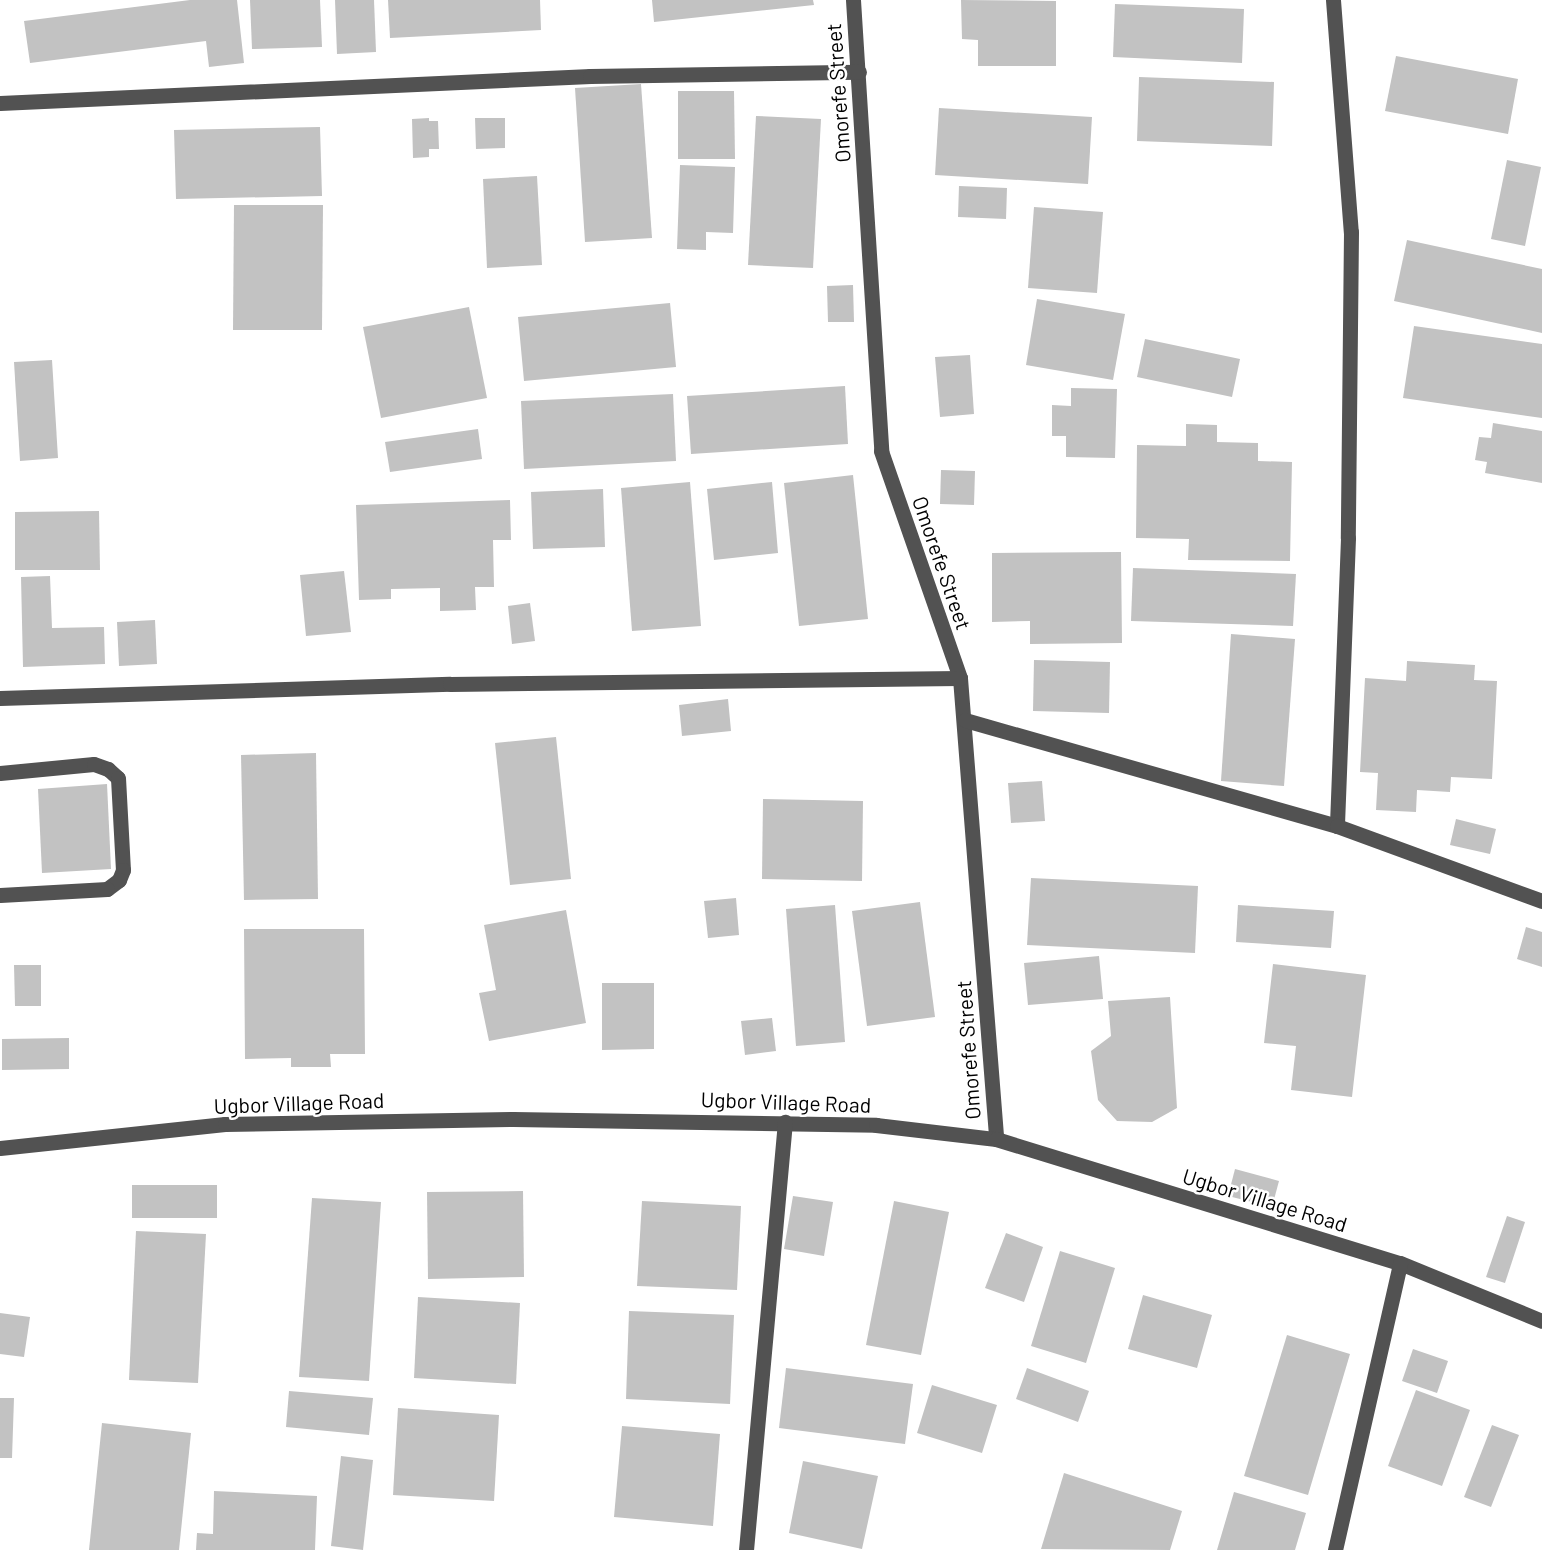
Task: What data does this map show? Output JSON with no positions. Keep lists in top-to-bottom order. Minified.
{"streets":{"street":["Omorefe Street","Ugbor Village Road"]},"crossings":[["Omorefe Street","Ugbor Village Road"]]}
